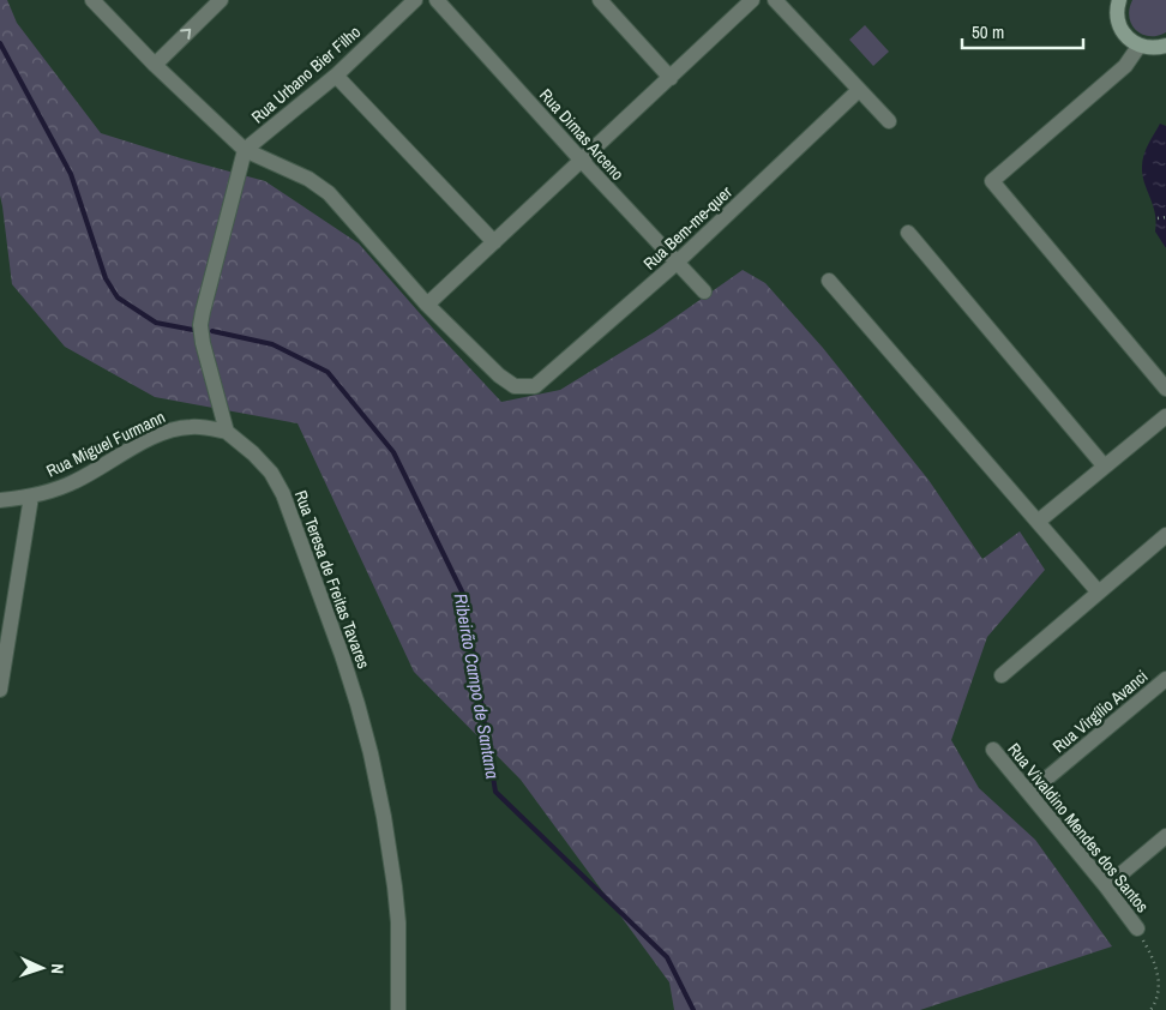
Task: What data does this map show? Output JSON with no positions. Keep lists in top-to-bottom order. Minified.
{"streets":{"street":["Rua Urbano Bier Filho","Rua Dimas Arceno","Rua Bem-me-quer","Rua Miguel Furmann","Rua Teresa de Freitas Tavares","Rua Virgílio Avanci","Rua Vivaldino Mendes dos Santos"]},"crossings":[["Rua Dimas Arceno","Rua Bem-me-quer"],["Rua Miguel Furmann","Rua Teresa de Freitas Tavares"],["Rua Virgílio Avanci","Rua Vivaldino Mendes dos Santos"]],"water":["Ribeirão Campo de Santana"],"scale_bar":"50 m","north":"right"}
